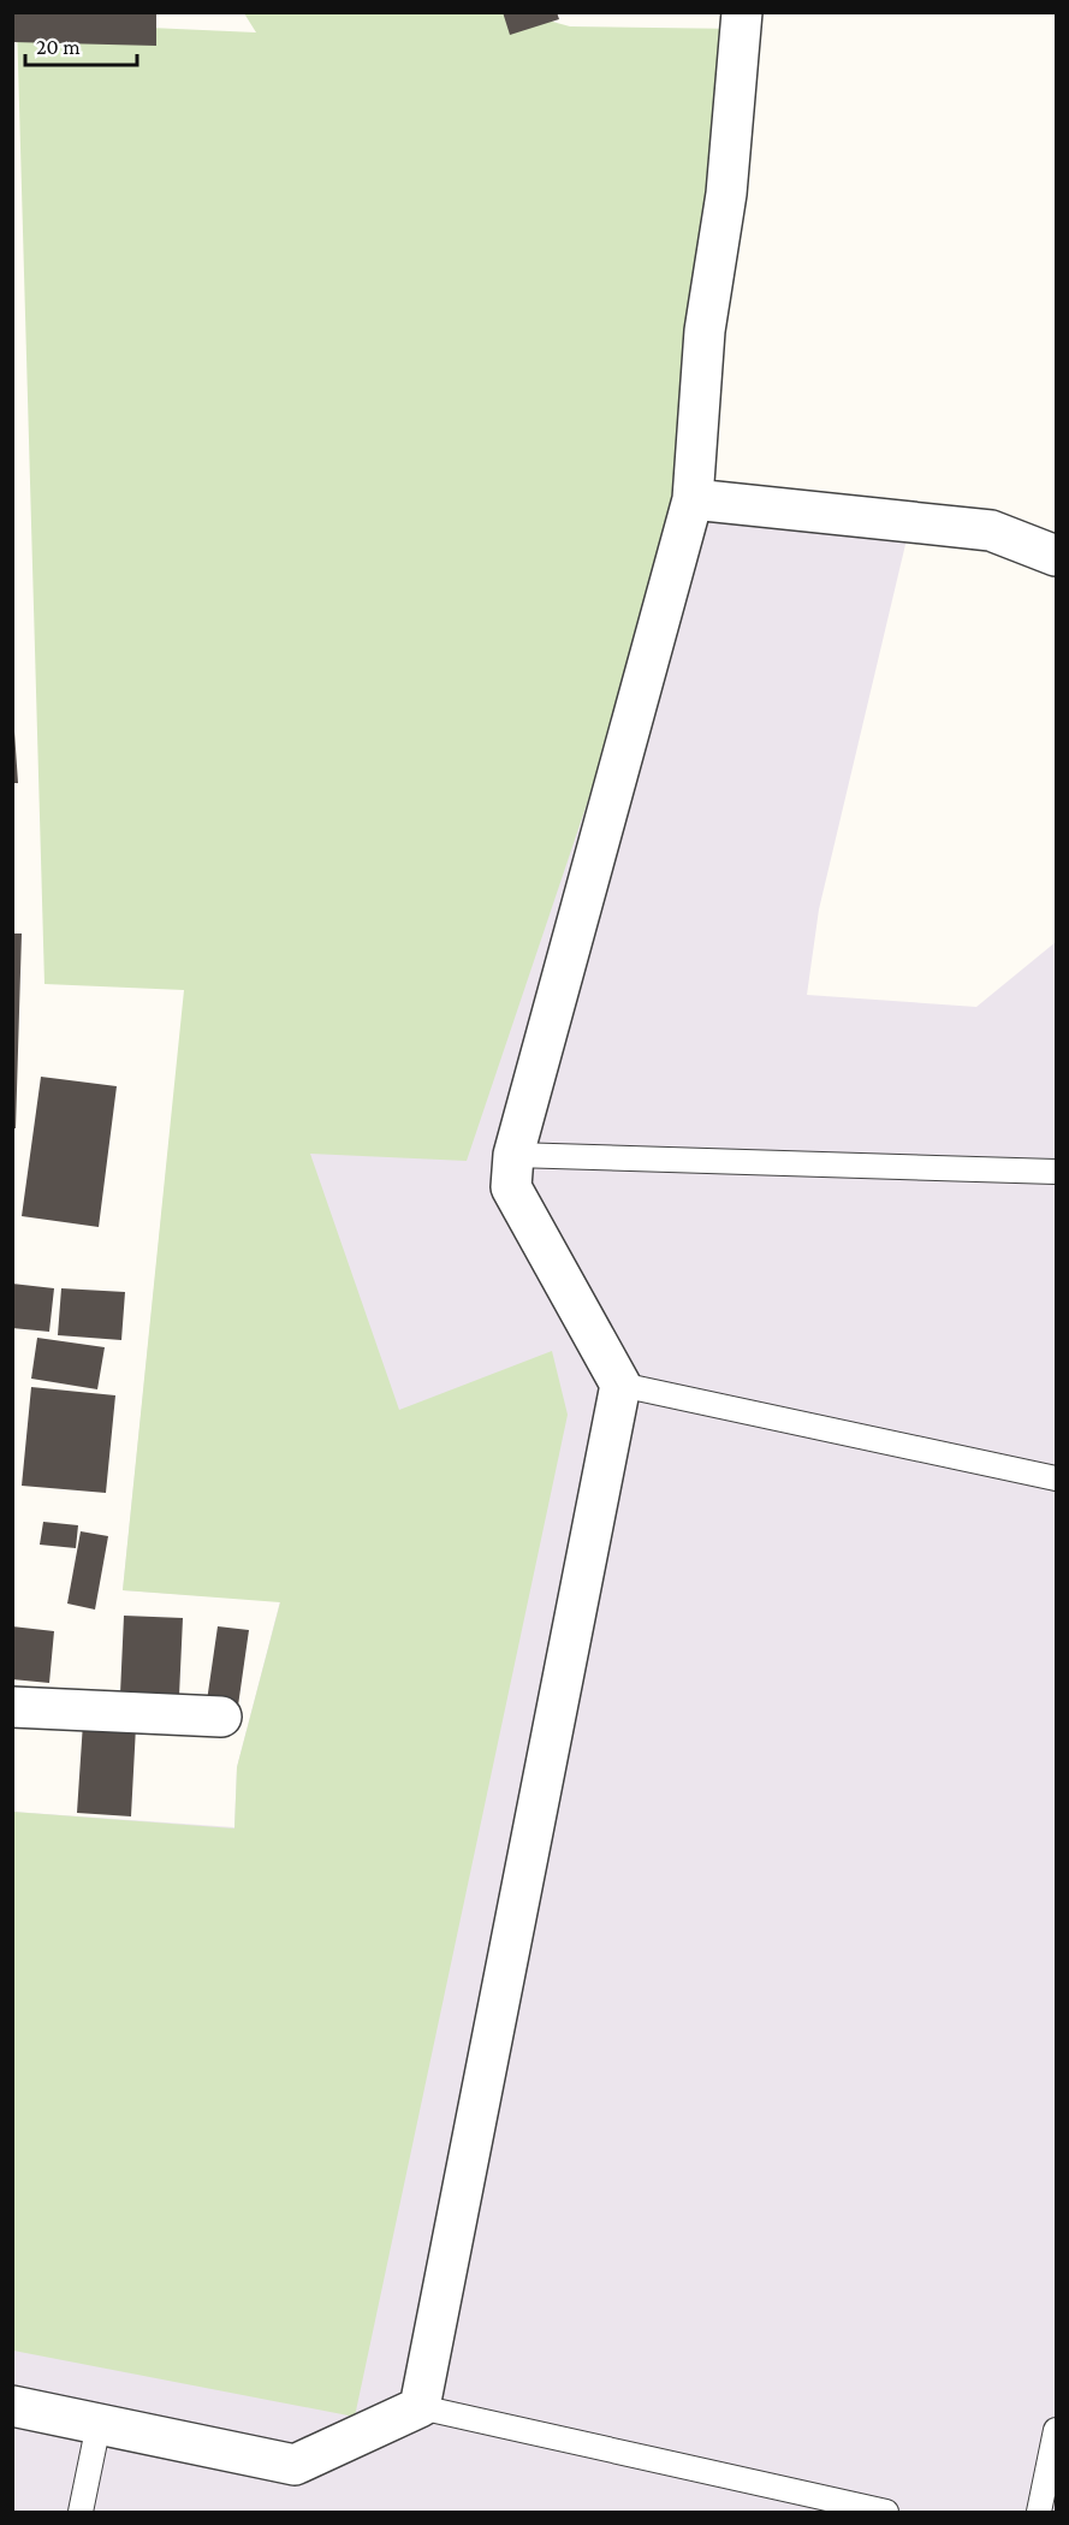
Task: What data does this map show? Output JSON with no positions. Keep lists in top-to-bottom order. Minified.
{"scale_bar":"20 m"}
